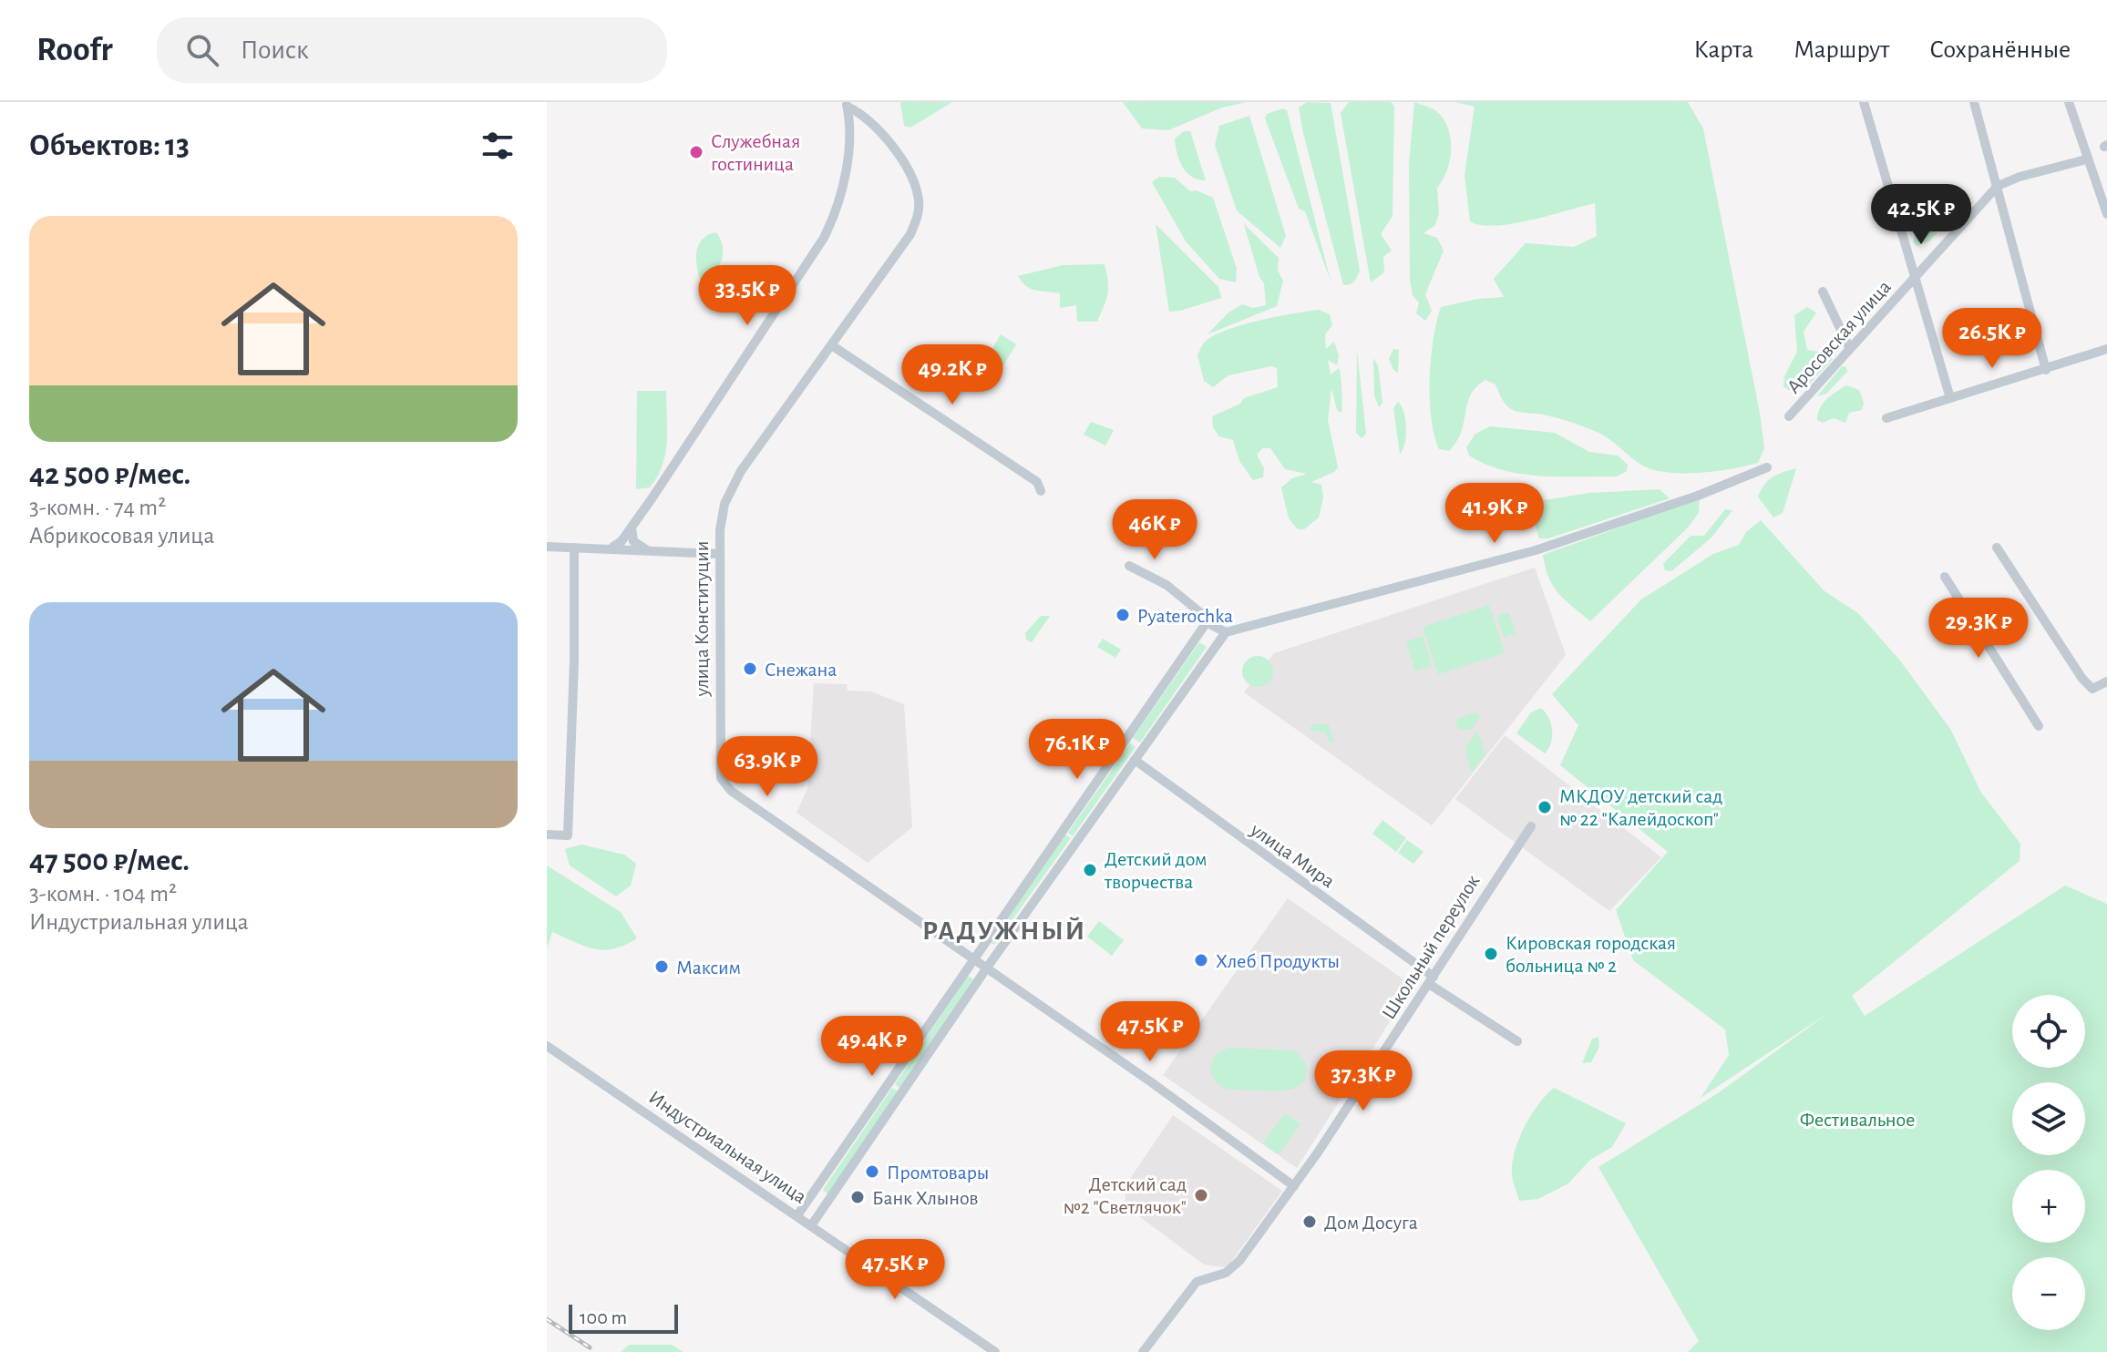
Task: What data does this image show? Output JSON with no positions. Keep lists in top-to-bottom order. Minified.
{"streets":{"street":["Аросовская улица","улица Конституции","улица Мира","Школьный переулок","Индустриальная улица"]},"crossings":[["улица Конституции","Школьный переулок"],["улица Мира","Школьный переулок"]],"districts":["РАДУЖНЫЙ"],"parks":["Фестивальное"],"places":["Служебная гостиница","Pyaterochka","Снежана","МКДОУ детский сад № 22 \"Калейдоскоп\"","Детский дом творчества","Кировская городская больница № 2","Хлеб Продукты","Максим","Промтовары","Детский сад №2 \"Светлячок\"","Банк Хлынов","Дом Досуга"],"scale_bar":"100 m","page":{"header":"Roofr","search":"Поиск","nav":["Карта","Маршрут","Сохранённые"],"heading":"Объектов: 13","price":["42.5K ₽","33.5K ₽","26.5K ₽","49.2K ₽","41.9K ₽","46K ₽","29.3K ₽","76.1K ₽","63.9K ₽","47.5K ₽","49.4K ₽","37.3K ₽","47.5K ₽"],"list":[{"name":"42 500 ₽/мес.","note":"3-комн. · 74 m² · Абрикосовая улица"},{"name":"47 500 ₽/мес.","note":"3-комн. · 104 m² · Индустриальная улица"}],"map_buttons":["+","−"],"scale":"100 m"}}
